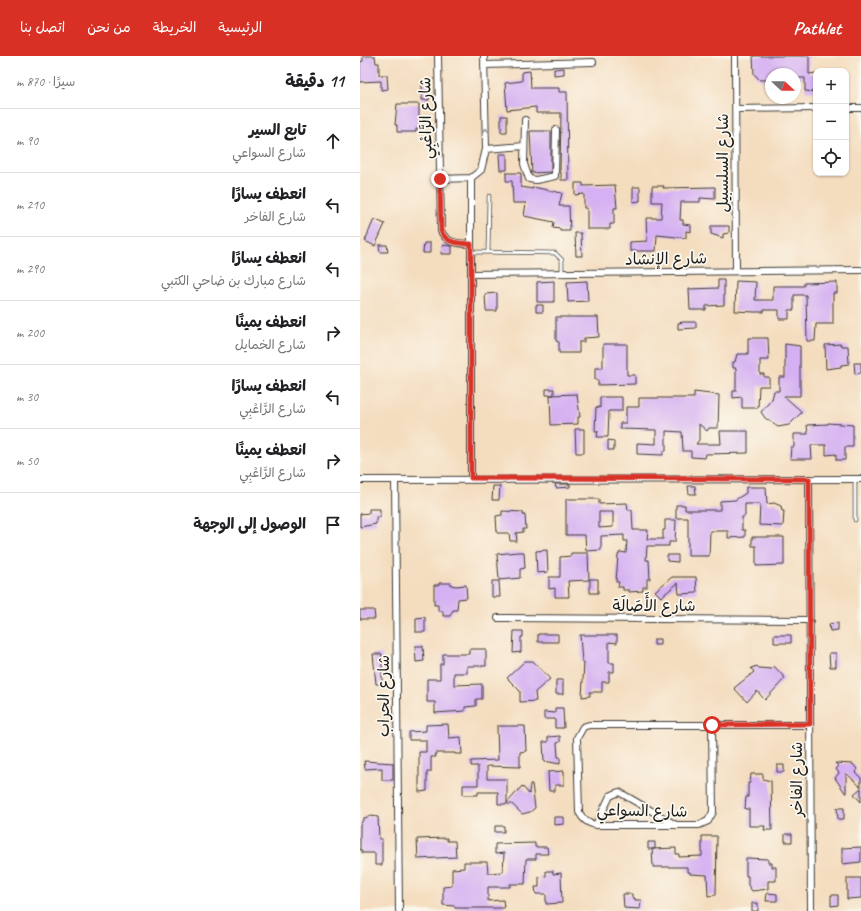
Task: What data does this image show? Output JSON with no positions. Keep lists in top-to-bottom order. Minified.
{"streets":{"street":["شارع الرَّاعْبِي","شارع السلسبيل","شارع الإنشاد","شارع الأَصَالَة","شارع الحراب","شارع الفاخر","شارع السواعي"]},"crossings":[["شارع السلسبيل","شارع الإنشاد"],["شارع الأَصَالَة","شارع الفاخر"],["شارع الفاخر","شارع السواعي"]],"north":"right","page":{"header":"Pathlet","nav":["الرئيسية","الخريطة","من نحن","اتصل بنا"],"heading":["11 دقيقة","سيرًا · 870 m"],"map_buttons":["+","−"],"list":[["تابع السير","شارع السواعي","90 m"],["انعطف يسارًا","شارع الفاخر","210 m"],["انعطف يسارًا","شارع مبارك بن ضاحي الكتبي","290 m"],["انعطف يمينًا","شارع الخمايل","200 m"],["انعطف يسارًا","شارع الرَّاعْبِي","30 m"],["انعطف يمينًا","شارع الرَّاعْبِي","50 m"],"الوصول إلى الوجهة"]}}
